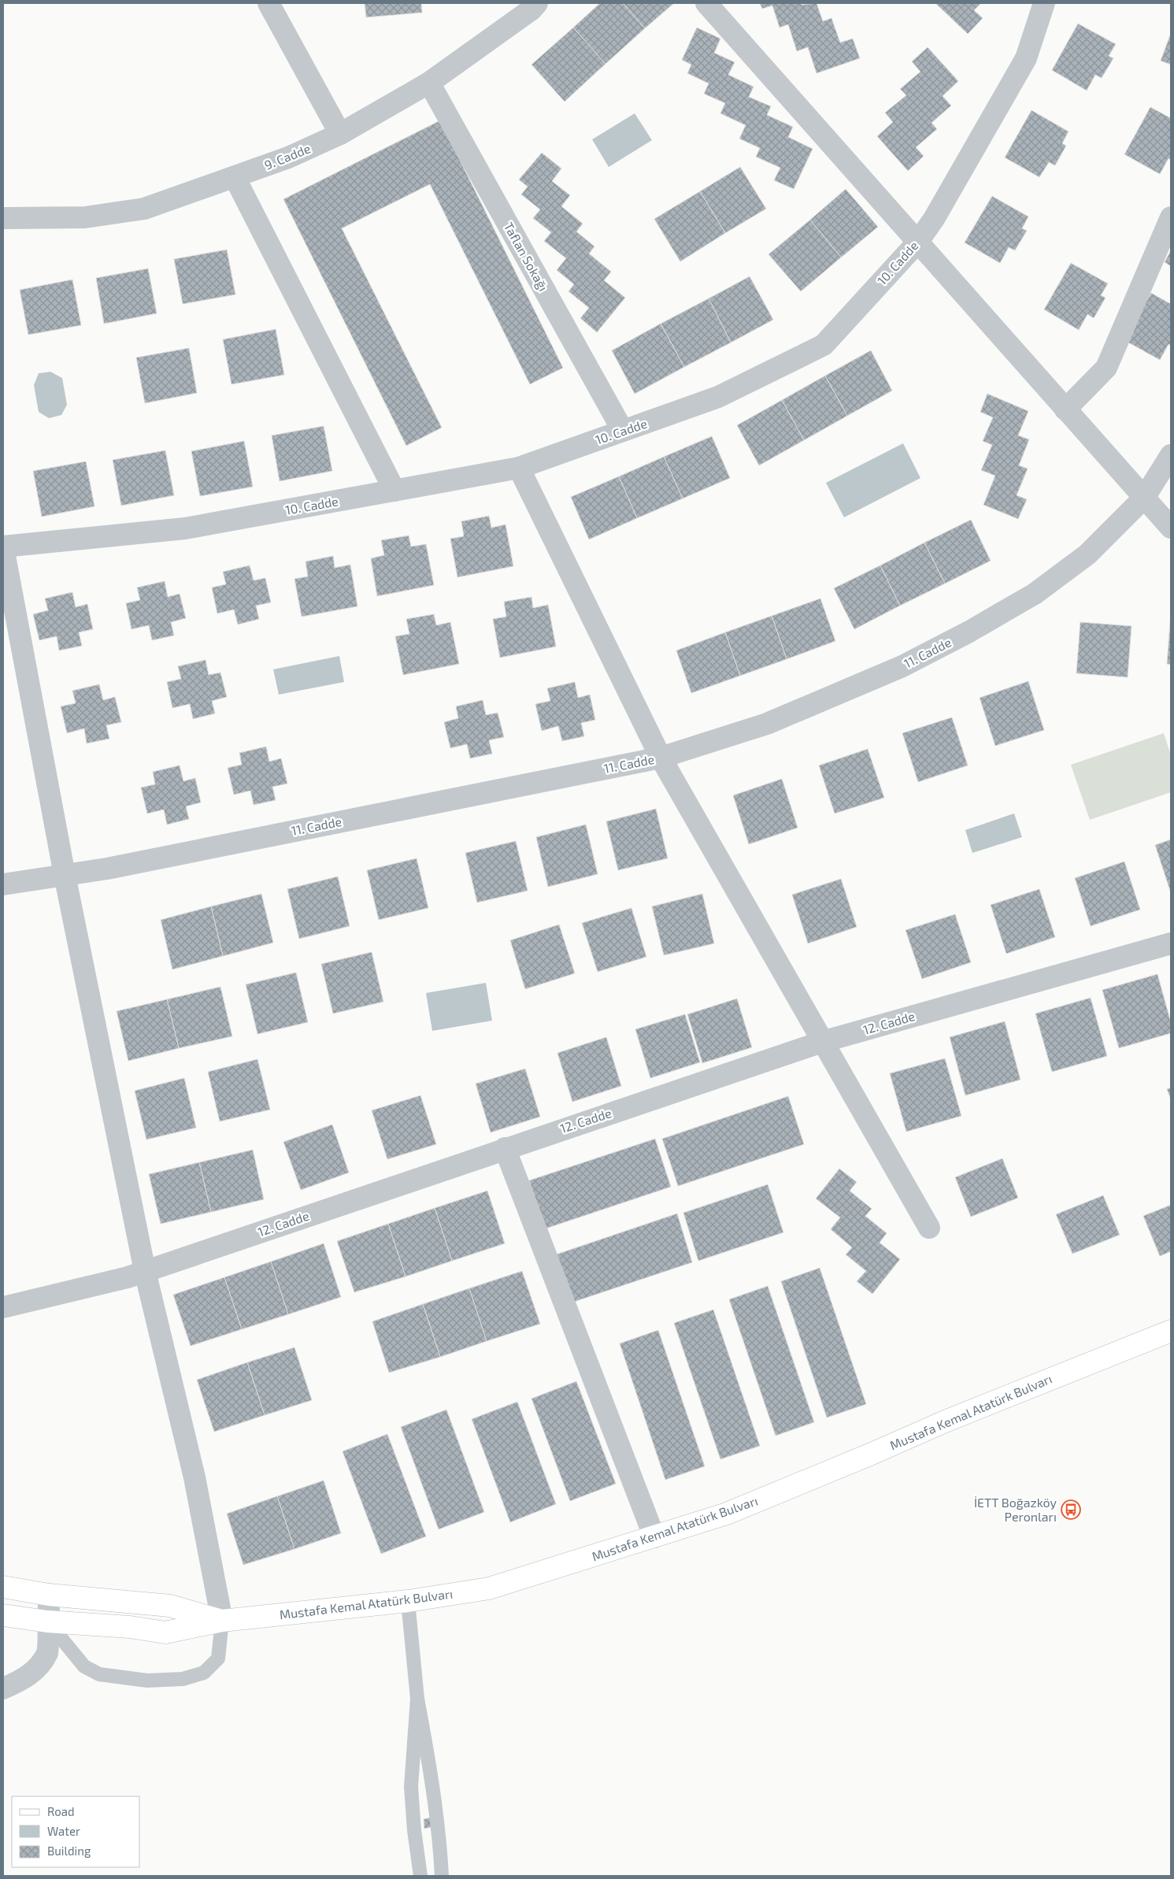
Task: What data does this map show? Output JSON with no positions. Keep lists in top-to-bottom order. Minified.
{"streets":{"street":["9. Cadde","Taflan Sokağı","10. Cadde","11. Cadde","12. Cadde","Mustafa Kemal Atatürk Bulvarı"]},"crossings":[["9. Cadde","Taflan Sokağı"],["Taflan Sokağı","10. Cadde"]],"places":{"bus stop":["İETT Boğazköy Peronları"]},"legend":["Road","Water","Building"]}
